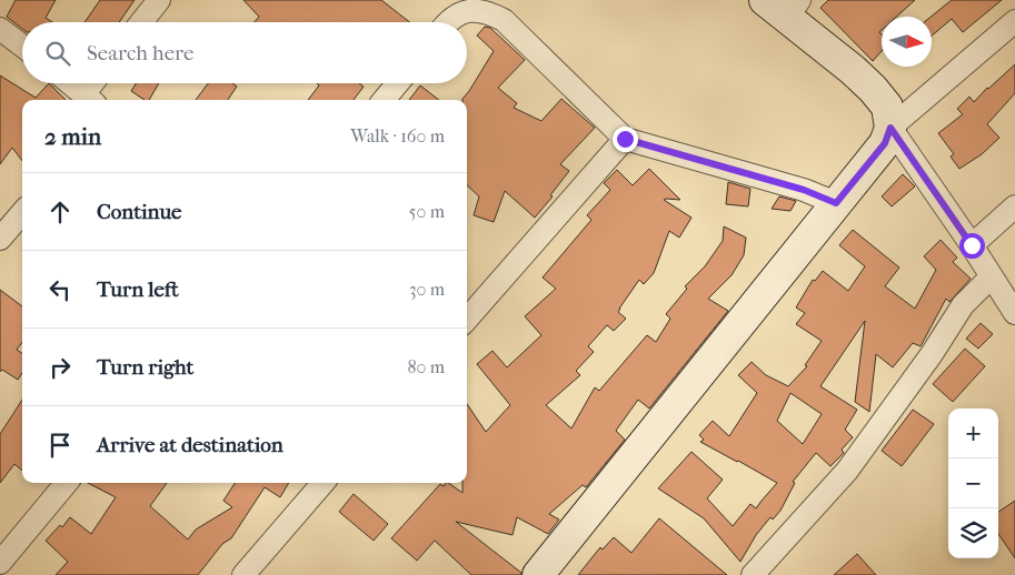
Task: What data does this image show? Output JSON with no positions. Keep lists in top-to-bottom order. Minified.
{"north":"right","page":{"search":"Search here","heading":["2 min","Walk · 160 m"],"list":[["Continue","50 m"],["Turn left","30 m"],["Turn right","80 m"],"Arrive at destination"],"map_buttons":["+","−"]}}
